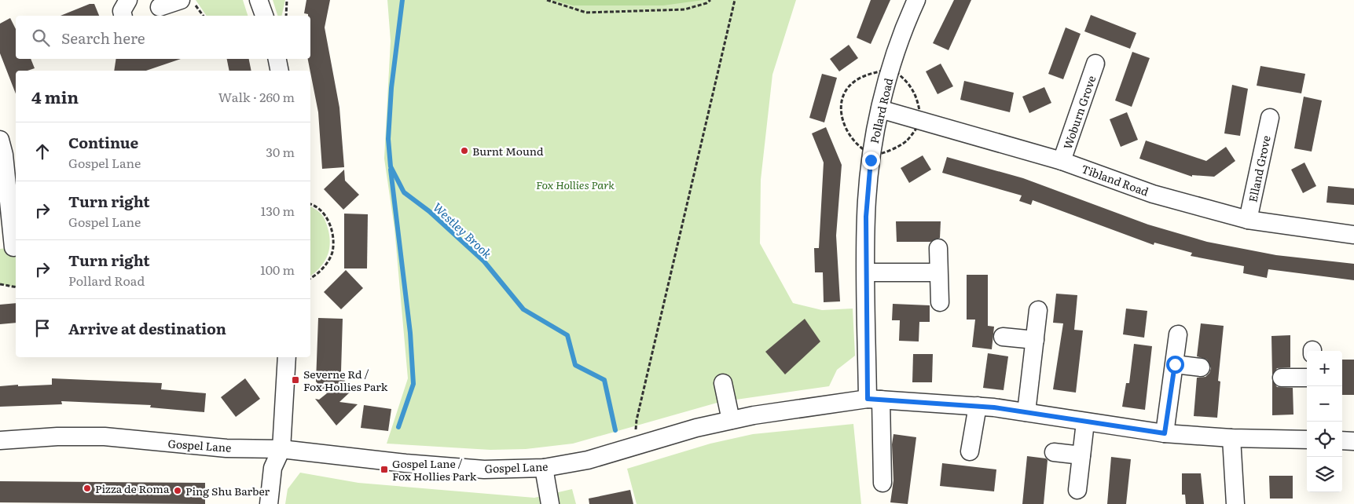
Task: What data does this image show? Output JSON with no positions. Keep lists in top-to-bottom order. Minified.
{"streets":{"street":["Pollard Road","Woburn Grove","Elland Grove","Tibland Road","Gospel Lane"]},"crossings":[["Pollard Road","Tibland Road"],["Pollard Road","Gospel Lane"],["Woburn Grove","Tibland Road"],["Elland Grove","Tibland Road"]],"water":["Westley Brook"],"parks":["Fox Hollies Park"],"places":{"other":["Burnt Mound","Pizza de Roma","Ping Shu Barber"],"transit":["Severne Rd / Fox Hollies Park","Gospel Lane / Fox Hollies Park"]},"page":{"search":"Search here","heading":["4 min","Walk · 260 m"],"list":[["Continue","Gospel Lane","30 m"],["Turn right","Gospel Lane","130 m"],["Turn right","Pollard Road","100 m"],"Arrive at destination"],"map_buttons":["+","−"]}}
